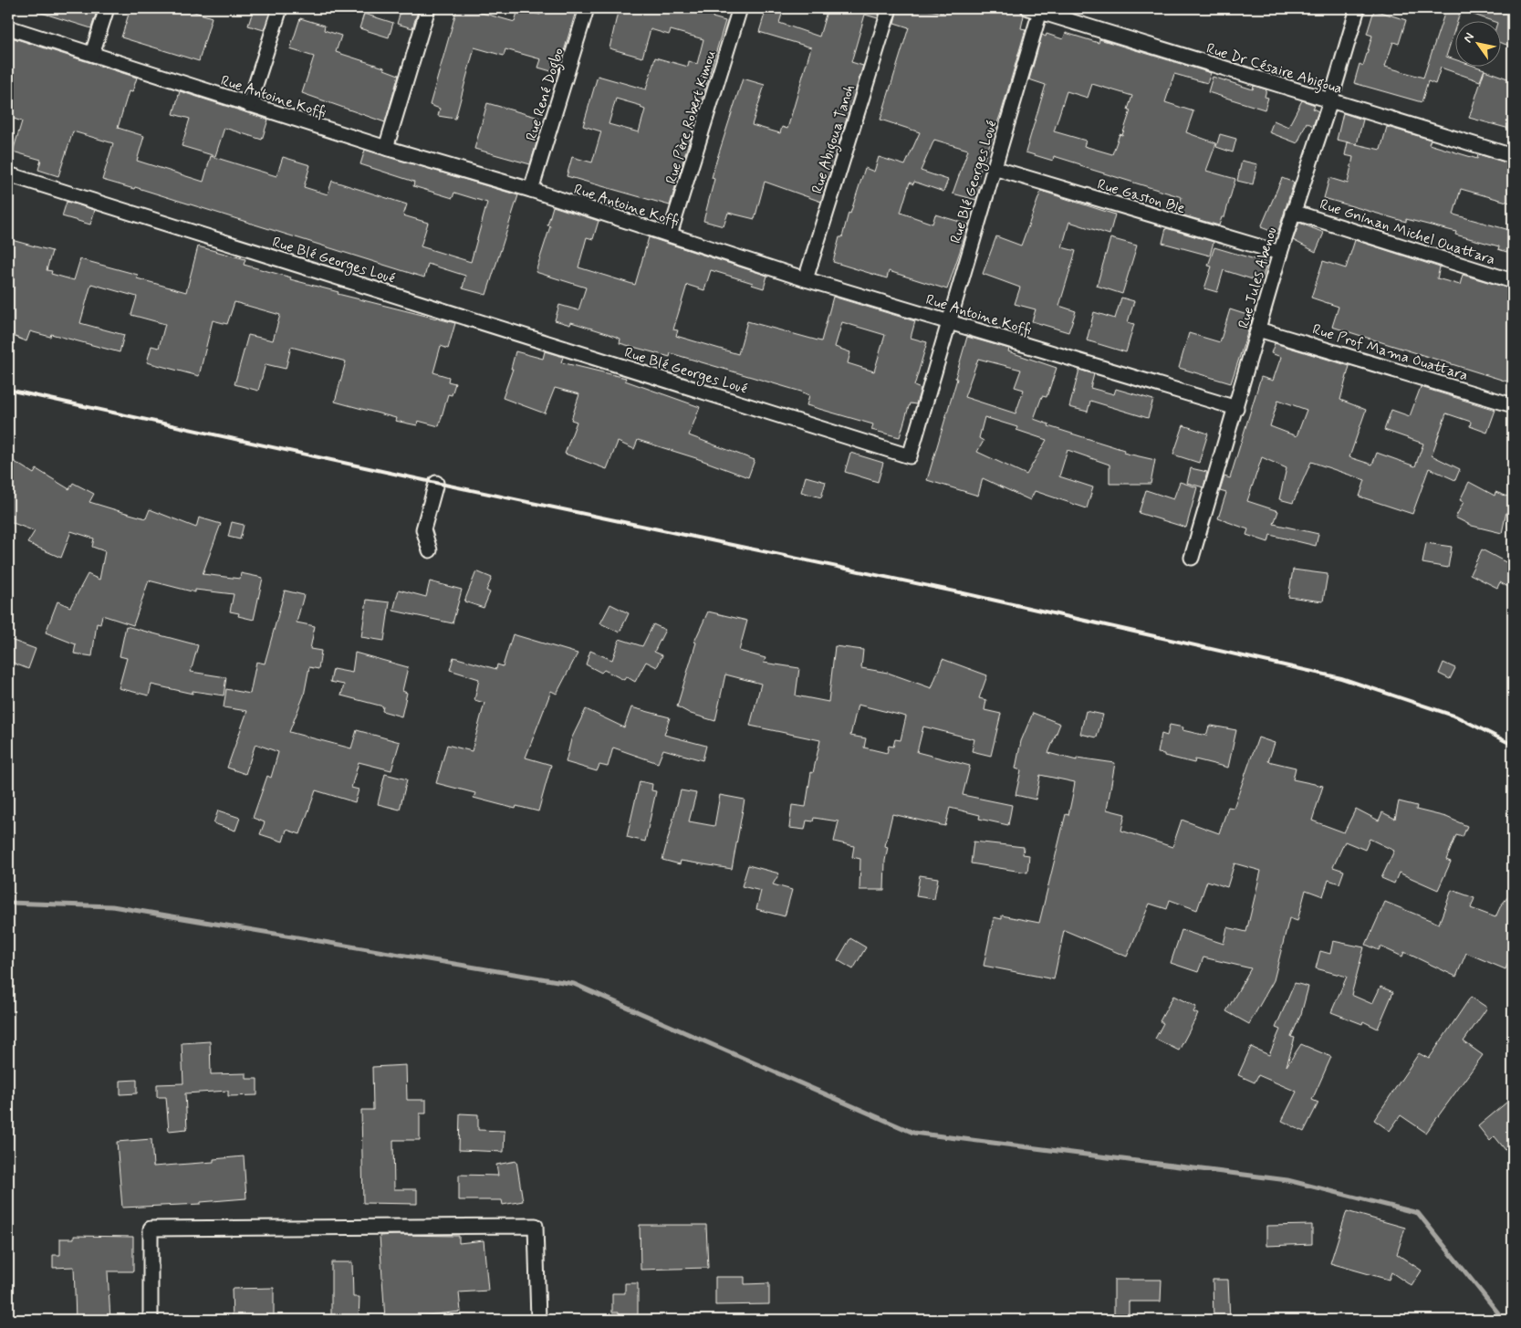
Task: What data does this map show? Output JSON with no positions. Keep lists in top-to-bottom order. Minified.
{"streets":{"street":["Rue Dr Césaire Abigoua","Rue René Dogbo","Rue Antoine Koffi","Rue Père Robert Kimou","Rue Abigoua Tanoh","Rue Blé Georges Loué","Rue Gaston Ble","Rue Gninan Michel Ouattara","Rue Jules Abenou","Rue Prof Mama Ouattara"]},"crossings":[["Rue Dr Césaire Abigoua","Rue Blé Georges Loué"],["Rue Dr Césaire Abigoua","Rue Jules Abenou"],["Rue René Dogbo","Rue Antoine Koffi"],["Rue Antoine Koffi","Rue Père Robert Kimou"],["Rue Antoine Koffi","Rue Abigoua Tanoh"],["Rue Antoine Koffi","Rue Blé Georges Loué"],["Rue Antoine Koffi","Rue Jules Abenou"],["Rue Blé Georges Loué","Rue Gaston Ble"],["Rue Gaston Ble","Rue Jules Abenou"],["Rue Gninan Michel Ouattara","Rue Jules Abenou"],["Rue Jules Abenou","Rue Prof Mama Ouattara"]],"north":"top left"}
